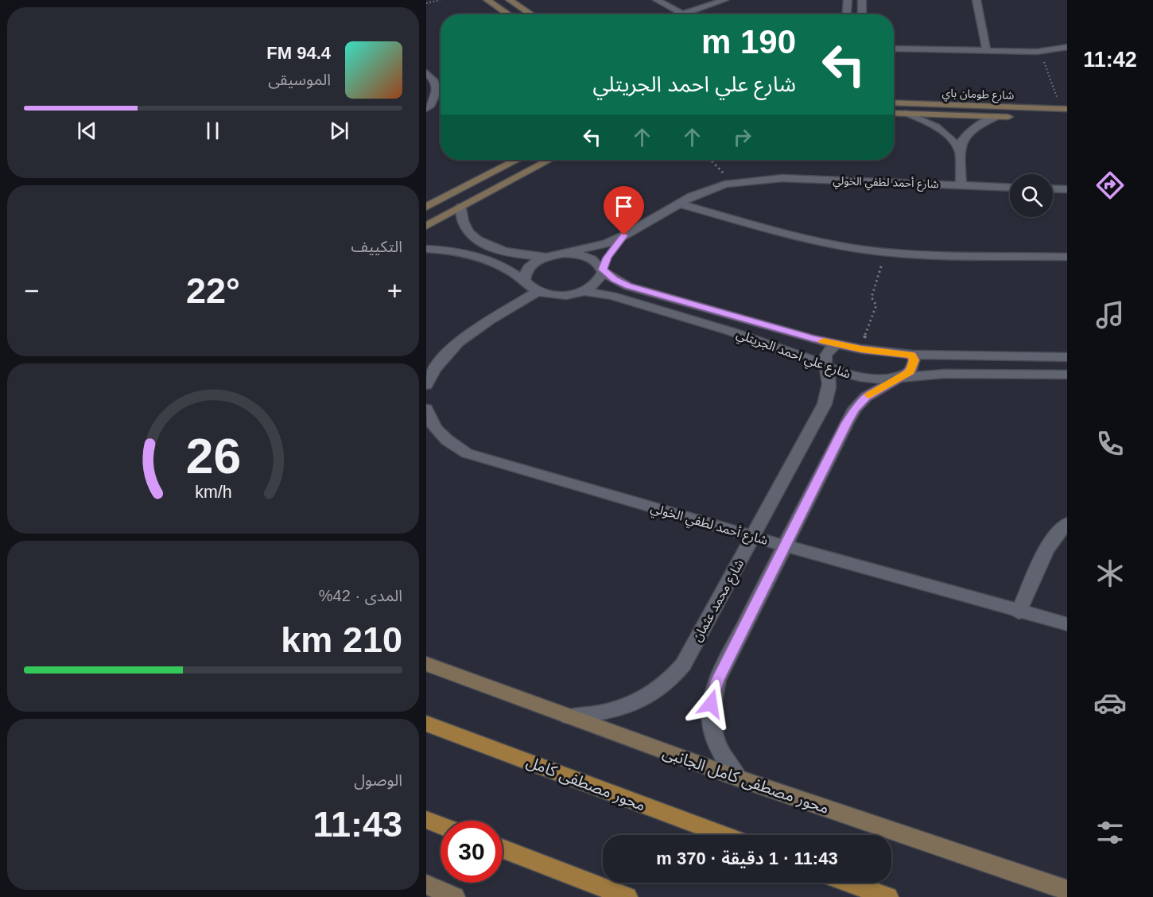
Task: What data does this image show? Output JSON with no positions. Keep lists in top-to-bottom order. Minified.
{"streets":{"main road":["محور مصطفى كامل"],"street":["شارع طومان باي","شارع أحمد لطفي الخولي","شارع علي احمد الجريتلي","شارع محمد عثمان","محور مصطفى كامل الجانبى"]},"crossings":[["شارع أحمد لطفي الخولي","شارع علي احمد الجريتلي"],["شارع أحمد لطفي الخولي","شارع محمد عثمان"],["شارع علي احمد الجريتلي","شارع محمد عثمان"],["شارع محمد عثمان","محور مصطفى كامل الجانبى"]],"page":{"tabs":"11:42","turn":["190 m","شارع علي احمد الجريتلي"],"song":["94.4 FM","الموسيقى"],"tile":["التكييف",["المدى · 42%","210 km"],["الوصول","11:43"]],"heat":["−","22°","+"],"limit":"30","trip":"11:43 · 1 دقيقة · 370 m","gauge":["26","km/h"]}}
